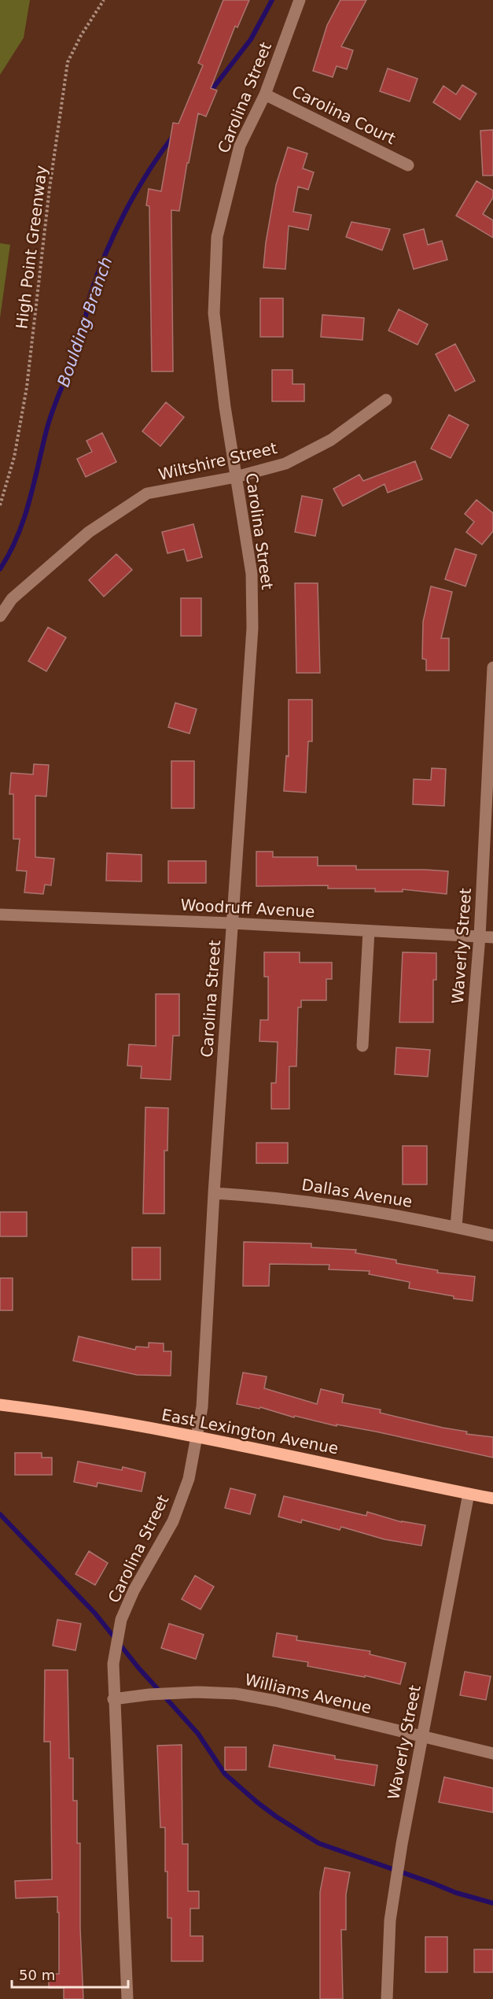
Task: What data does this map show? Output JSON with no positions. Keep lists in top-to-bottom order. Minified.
{"streets":{"main road":["East Lexington Avenue"],"street":["Carolina Street","Carolina Court","Wiltshire Street","Woodruff Avenue","Waverly Street","Dallas Avenue","Williams Avenue"],"path":["High Point Greenway"]},"crossings":[["Carolina Street","Carolina Court"],["Carolina Street","Wiltshire Street"],["Carolina Street","Woodruff Avenue"],["Carolina Street","Dallas Avenue"],["Carolina Street","East Lexington Avenue"],["Carolina Street","Williams Avenue"],["Woodruff Avenue","Waverly Street"],["Waverly Street","Dallas Avenue"],["Waverly Street","East Lexington Avenue"],["Waverly Street","Williams Avenue"]],"water":["Boulding Branch"],"scale_bar":"50 m"}
